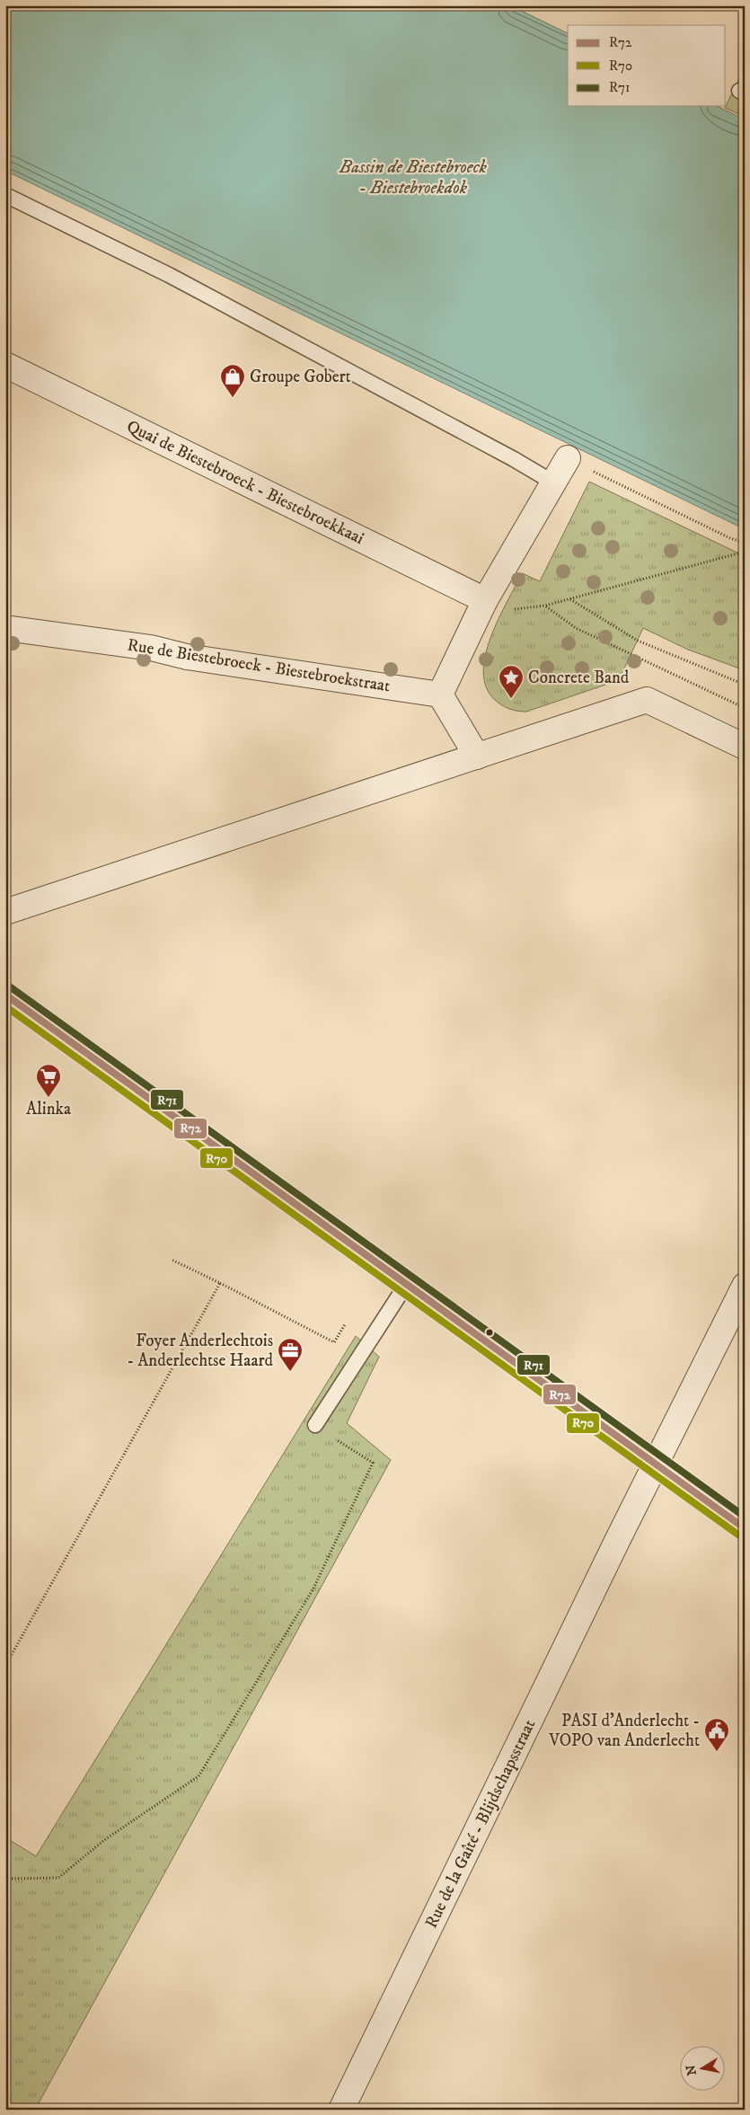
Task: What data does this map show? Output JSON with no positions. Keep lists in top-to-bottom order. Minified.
{"streets":{"street":["Quai de Biestebroeck - Biestebroekkaai","Rue de Biestebroeck - Biestebroekstraat","Rue de la Gaîté - Blijdschapsstraat"]},"water":["Bassin de Biestebroeck - Biestebroekdok"],"places":{"shop":["Groupe Gobert"],"place":["Concrete Band"],"supermarket":["Alinka"],"office":["Foyer Anderlechtois - Anderlechtse Haard"],"public building":["PASI d'Anderlecht - VOPO van Anderlecht"]},"lines":["transit line R71","transit line R72","transit line R70"],"legend":["R72","R70","R71"],"north":"left"}
